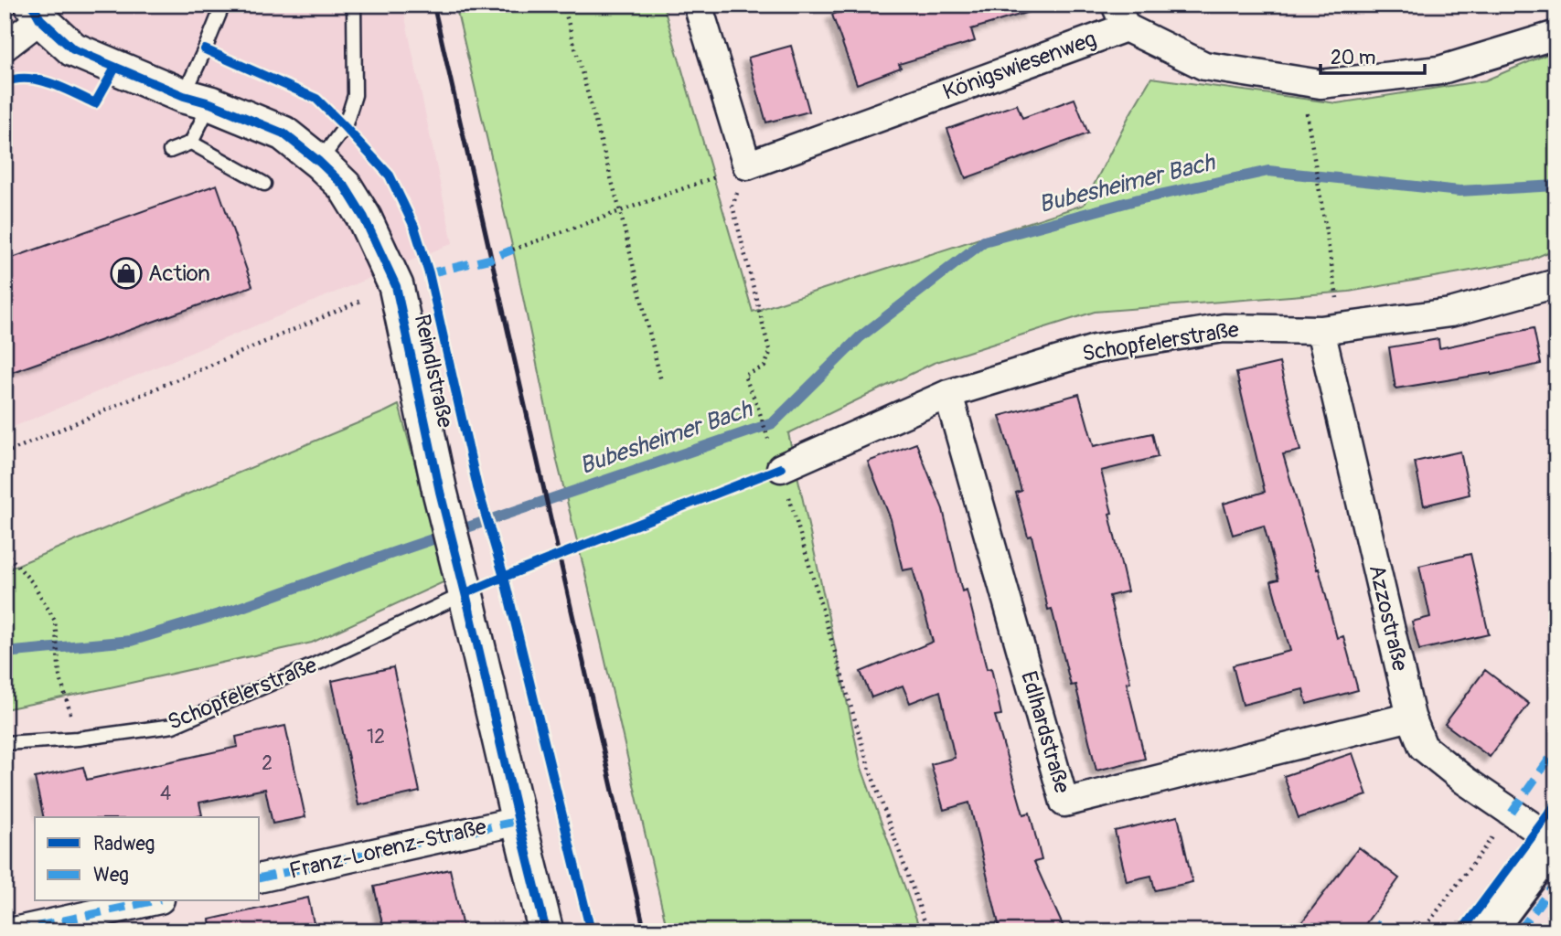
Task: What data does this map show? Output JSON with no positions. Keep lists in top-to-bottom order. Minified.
{"streets":{"street":["Königswiesenweg","Schopfelerstraße","Reindlstraße","Azzostraße","Edlhardstraße","Franz-Lorenz-Straße"]},"crossings":[["Schopfelerstraße","Reindlstraße"],["Schopfelerstraße","Azzostraße"],["Schopfelerstraße","Edlhardstraße"],["Reindlstraße","Franz-Lorenz-Straße"],["Azzostraße","Edlhardstraße"]],"water":["Bubesheimer Bach"],"places":{"shop":["Action"]},"house_numbers":["12","2","4"],"legend":["Radweg","Weg"],"scale_bar":"20 m"}
